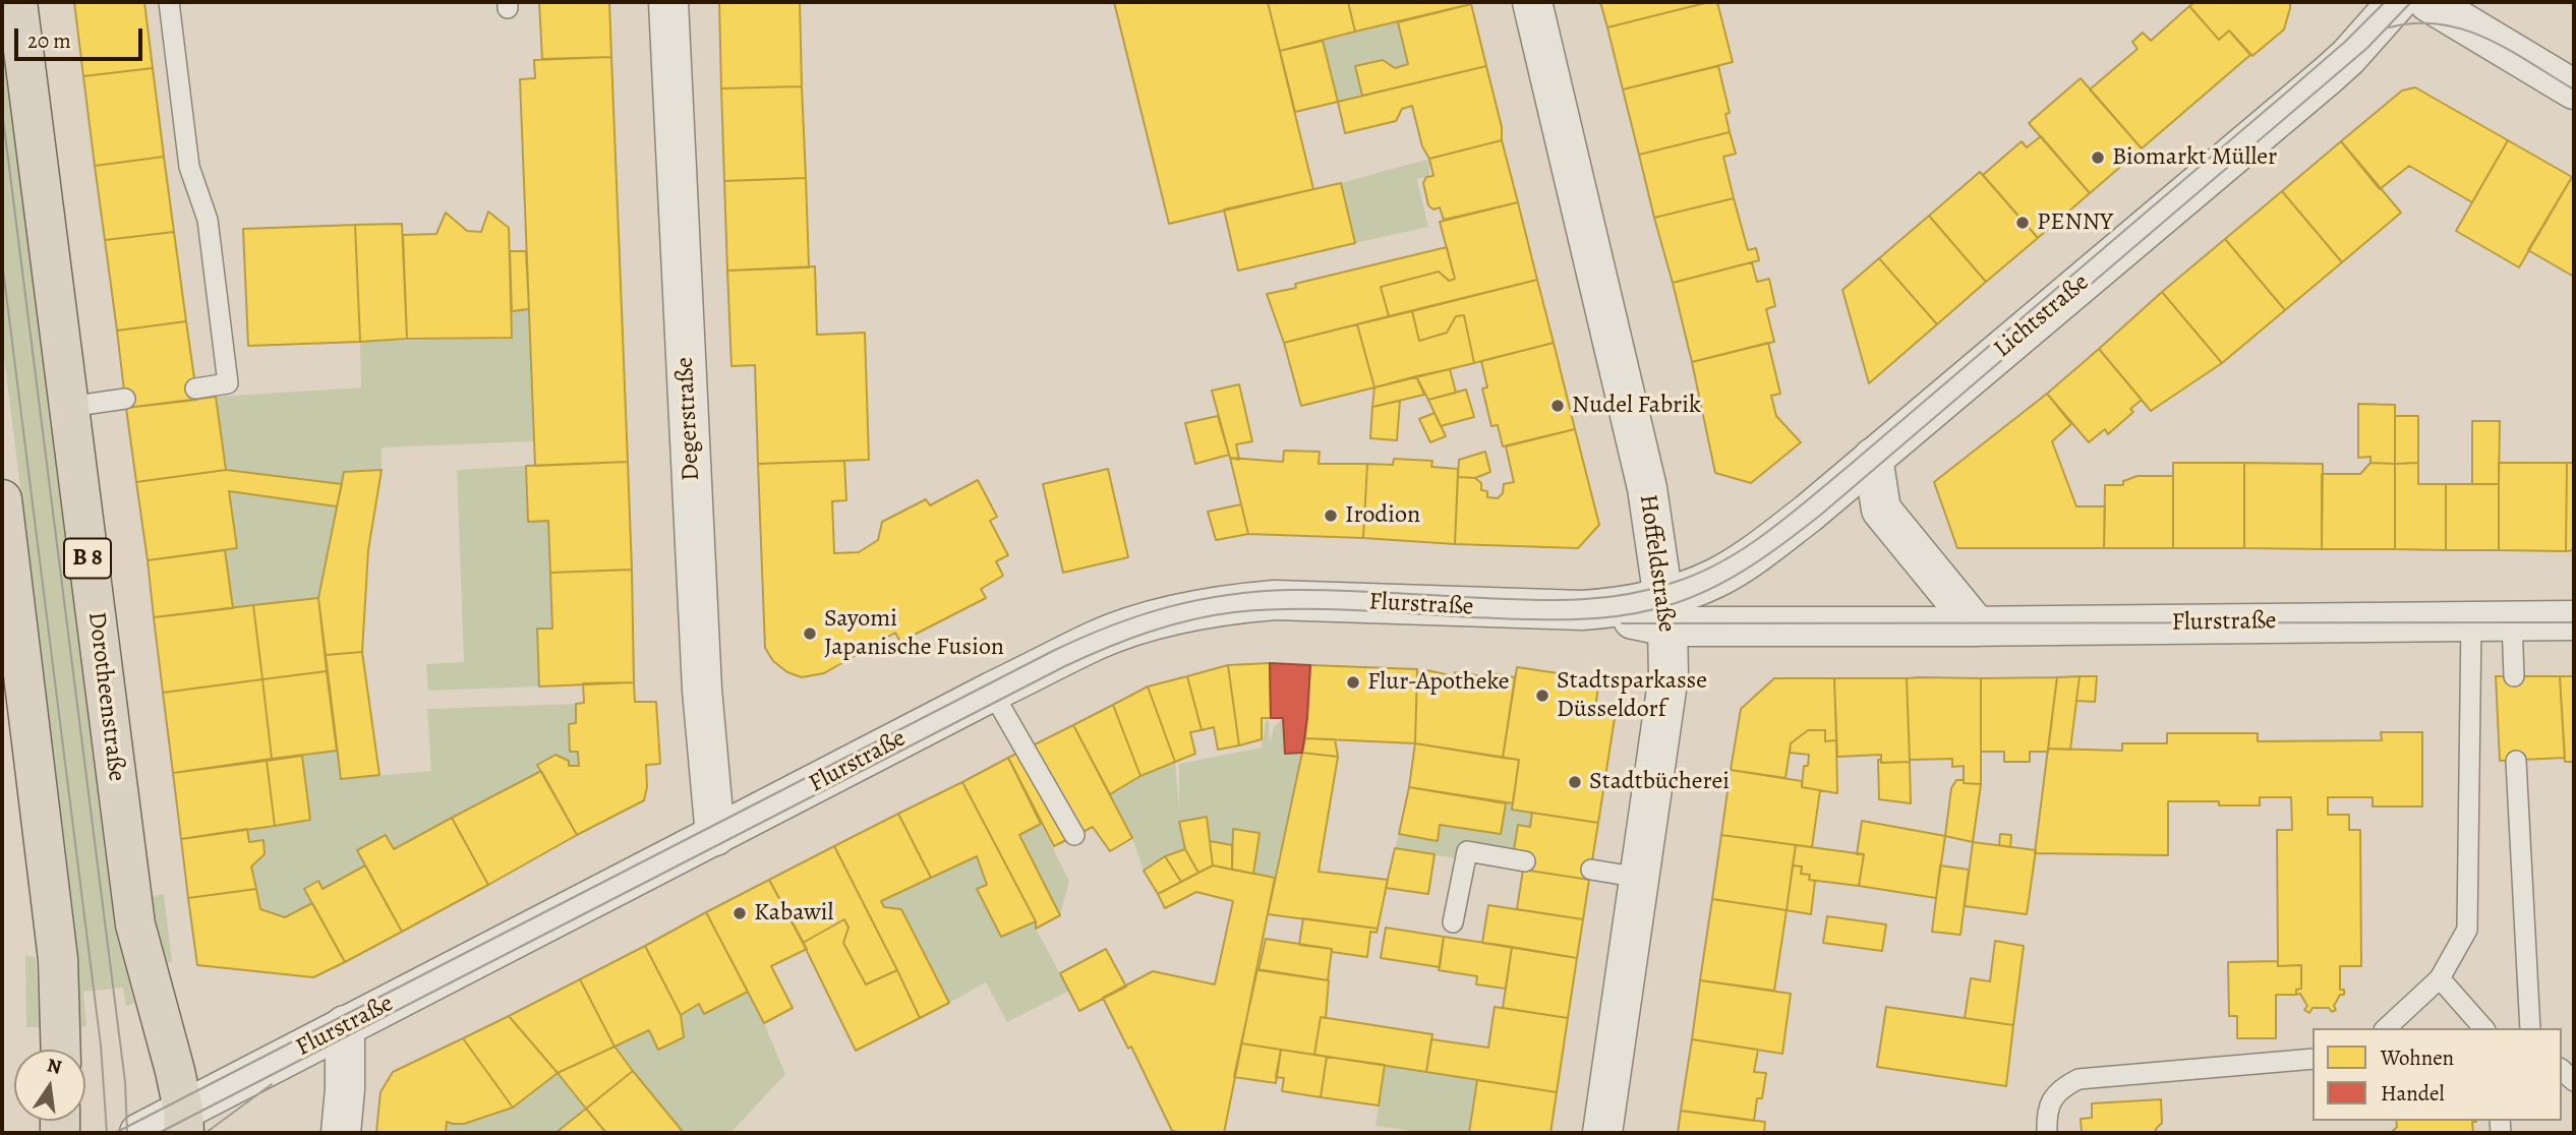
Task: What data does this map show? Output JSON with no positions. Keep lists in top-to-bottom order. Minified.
{"streets":{"main road":["B 8","Dorotheenstraße"],"street":["Lichtstraße","Degerstraße","Hoffeldstraße","Flurstraße"]},"crossings":[["Lichtstraße","Hoffeldstraße"],["Lichtstraße","Flurstraße"],["Degerstraße","Flurstraße"],["Hoffeldstraße","Flurstraße"],["Flurstraße","Dorotheenstraße"]],"places":["Biomarkt Müller","PENNY","Nudel Fabrik","Irodion","Sayomi Japanische Fusion","Flur-Apotheke","Stadtsparkasse Düsseldorf","Stadtbücherei","Kabawil"],"legend":["Wohnen","Handel"],"scale_bar":"20 m","north":"top"}
